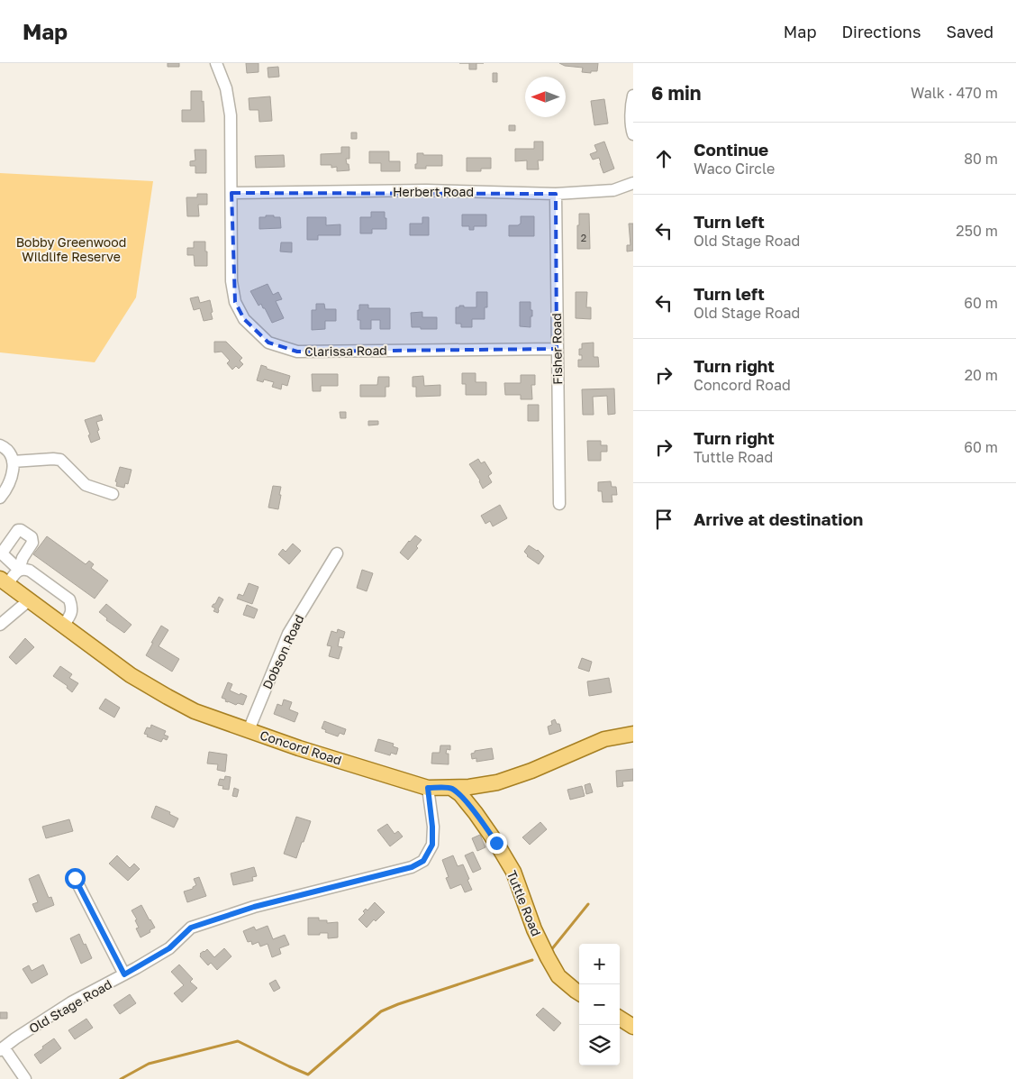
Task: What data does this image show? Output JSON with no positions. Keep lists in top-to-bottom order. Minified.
{"streets":{"main road":["Concord Road","Tuttle Road"],"street":["Herbert Road","Fisher Road","Clarissa Road","Dobson Road","Old Stage Road"]},"crossings":[["Herbert Road","Fisher Road"],["Herbert Road","Clarissa Road"],["Fisher Road","Clarissa Road"],["Dobson Road","Concord Road"],["Concord Road","Tuttle Road"],["Concord Road","Old Stage Road"]],"parks":["Bobby Greenwood Wildlife Reserve"],"house_numbers":["2"],"north":"left","page":{"header":"Map","nav":["Map","Directions","Saved"],"heading":["6 min","Walk · 470 m"],"list":[["Continue","Waco Circle","80 m"],["Turn left","Old Stage Road","250 m"],["Turn left","Old Stage Road","60 m"],["Turn right","Concord Road","20 m"],["Turn right","Tuttle Road","60 m"],"Arrive at destination"],"map_buttons":["+","−"]}}
